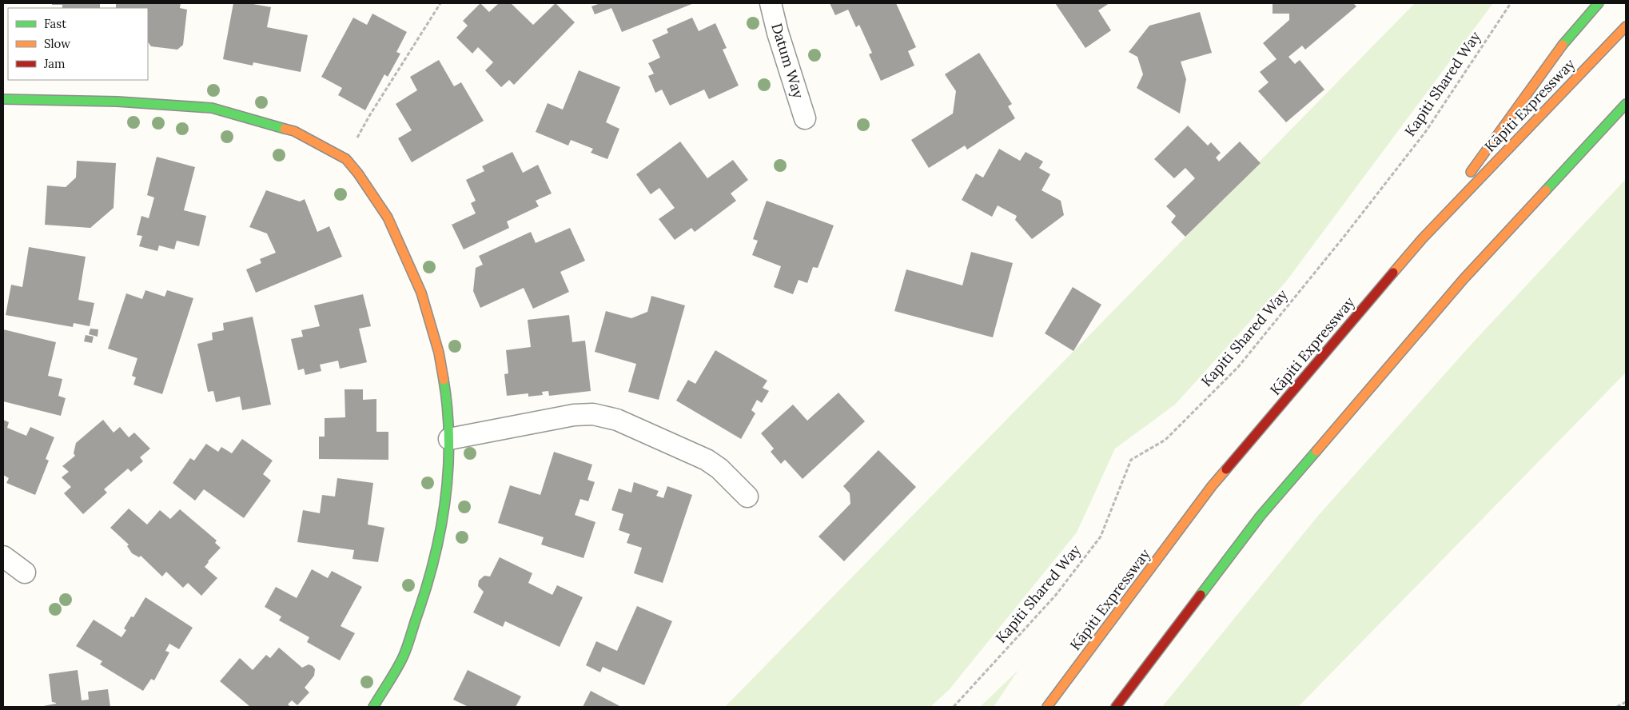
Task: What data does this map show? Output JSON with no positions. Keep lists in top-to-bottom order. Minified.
{"streets":{"main road":["Kāpiti Expressway"],"street":["Datum Way"],"path":["Kapiti Shared Way"]},"legend":["Fast","Slow","Jam"]}
